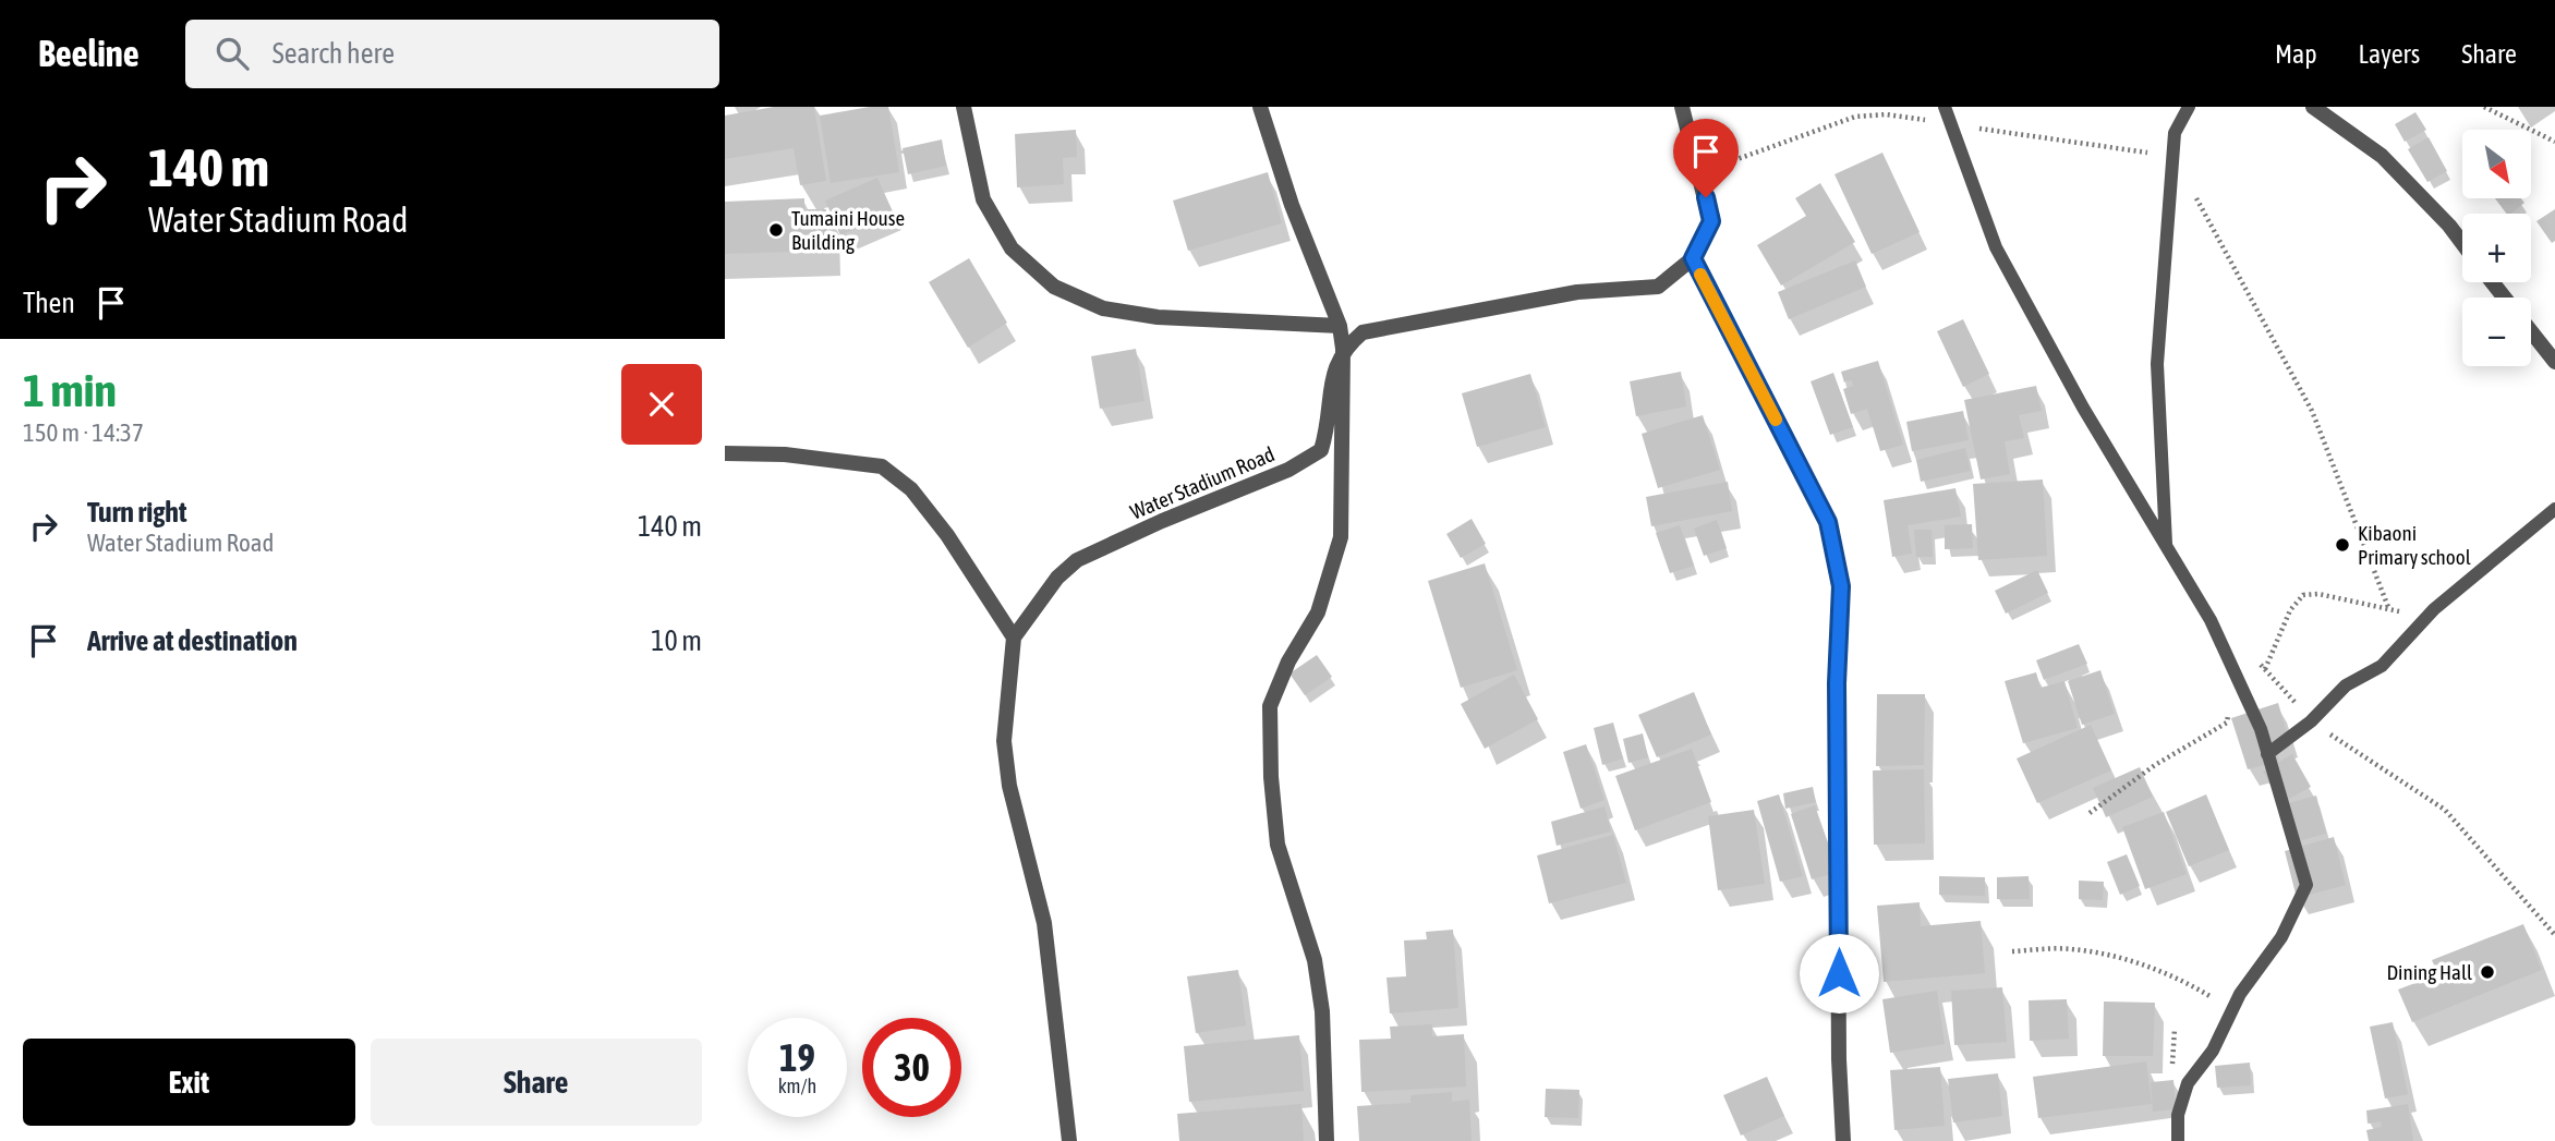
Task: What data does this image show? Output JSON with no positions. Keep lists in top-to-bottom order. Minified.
{"streets":{"street":["Water Stadium Road"]},"places":["Tumaini House Building","Kibaoni Primary school","Dining Hall"],"north":"bottom right","page":{"header":"Beeline","search":"Search here","nav":["Map","Layers","Share"],"turn":["140 m","Water Stadium Road"],"map_buttons":["+","−"],"then":"Then","heading":["1 min","150 m · 14:37"],"list":[{"name":"Turn right","note":"Water Stadium Road","value":"140 m"},{"name":"Arrive at destination","value":"10 m"}],"speed":"19 km/h","limit":"30","buttons":["Exit","Share"]}}
